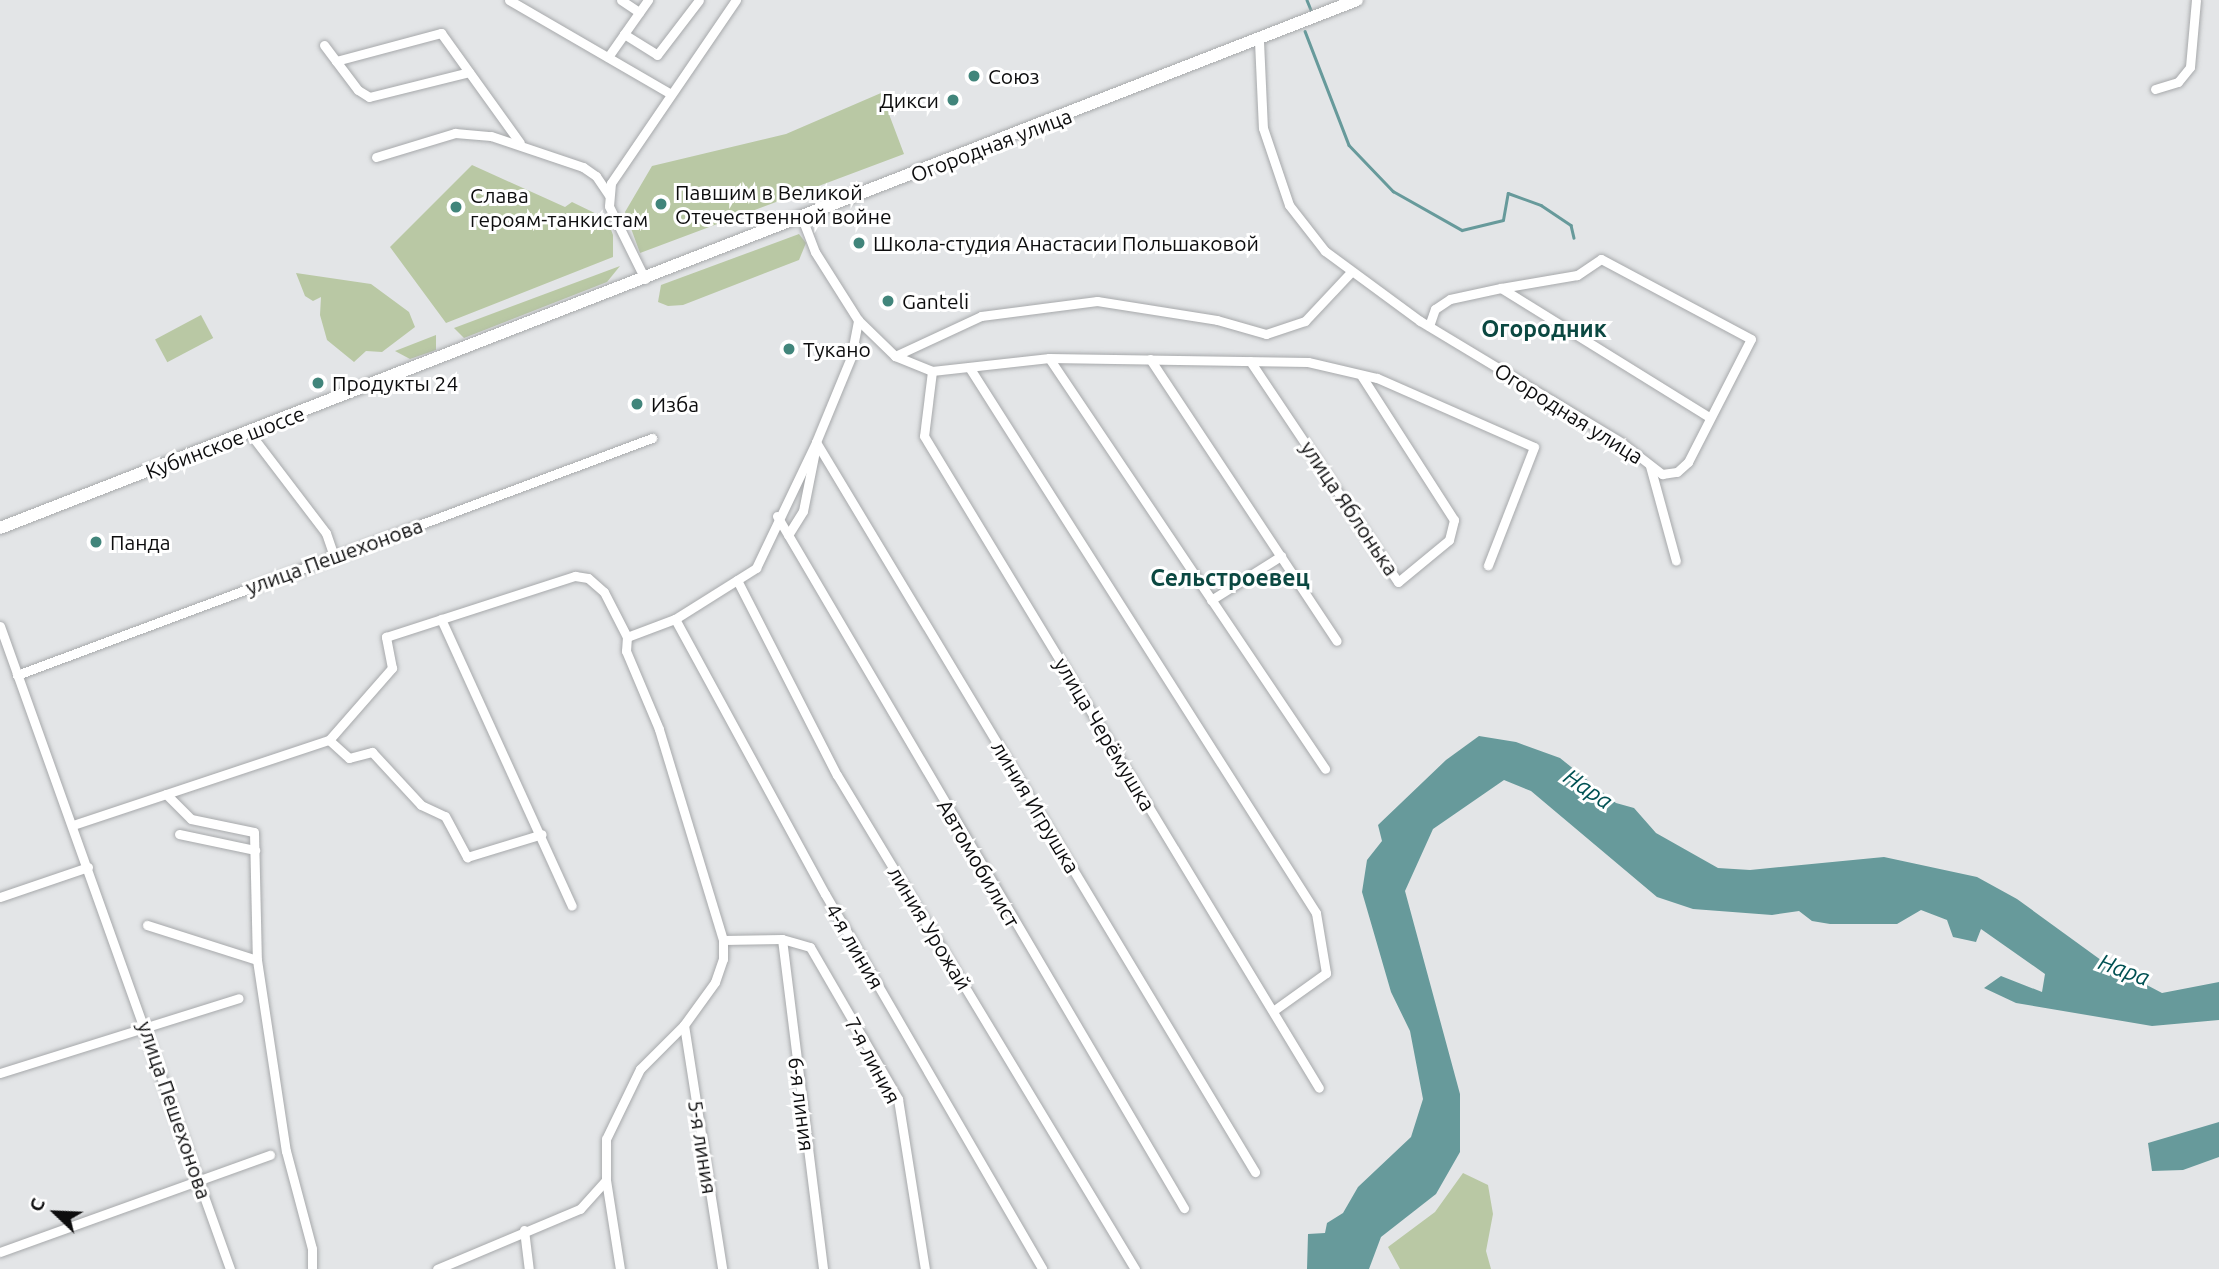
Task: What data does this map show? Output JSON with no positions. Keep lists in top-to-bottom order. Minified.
{"streets":{"main road":["Огородная улица","Кубинское шоссе"],"street":["улица Яблонька","улица Пешехонова","улица Черёмушка","линия Игрушка","Автомобилист","линия Урожай","4-я линия","7-я линия","6-я линия","5-я линия"]},"crossings":[["Огородная улица","Кубинское шоссе"],["7-я линия","6-я линия"]],"districts":["Огородник","Сельстроевец"],"water":["Нара"],"places":["Союз","Дикси","Павшим в Великой Отечественной войне","Слава героям-танкистам","Школа-студия Анастасии Польшаковой","Ganteli","Тукано","Продукты 24","Изба","Панда"],"north":"top left"}
